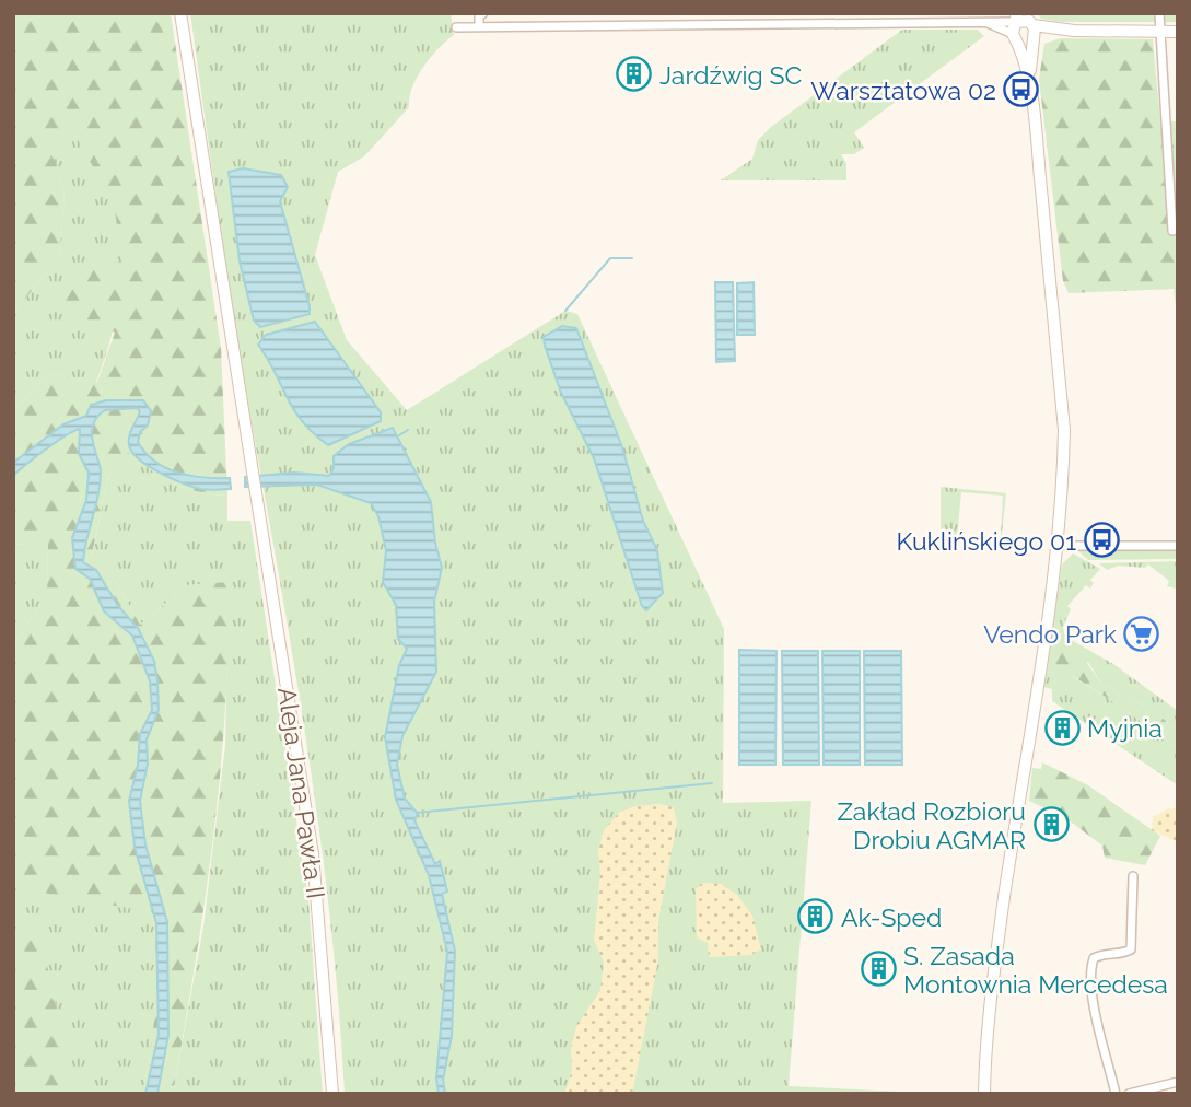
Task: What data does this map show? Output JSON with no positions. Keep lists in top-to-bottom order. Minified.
{"streets":{"street":["Aleja Jana Pawła II"]},"places":{"building":["Jardźwig SC","Myjnia","Zakład Rozbioru Drobiu AGMAR","Ak-Sped","S. Zasada Montownia Mercedesa"],"bus stop":["Warsztatowa 02","Kuklińskiego 01"],"supermarket":["Vendo Park"]}}
